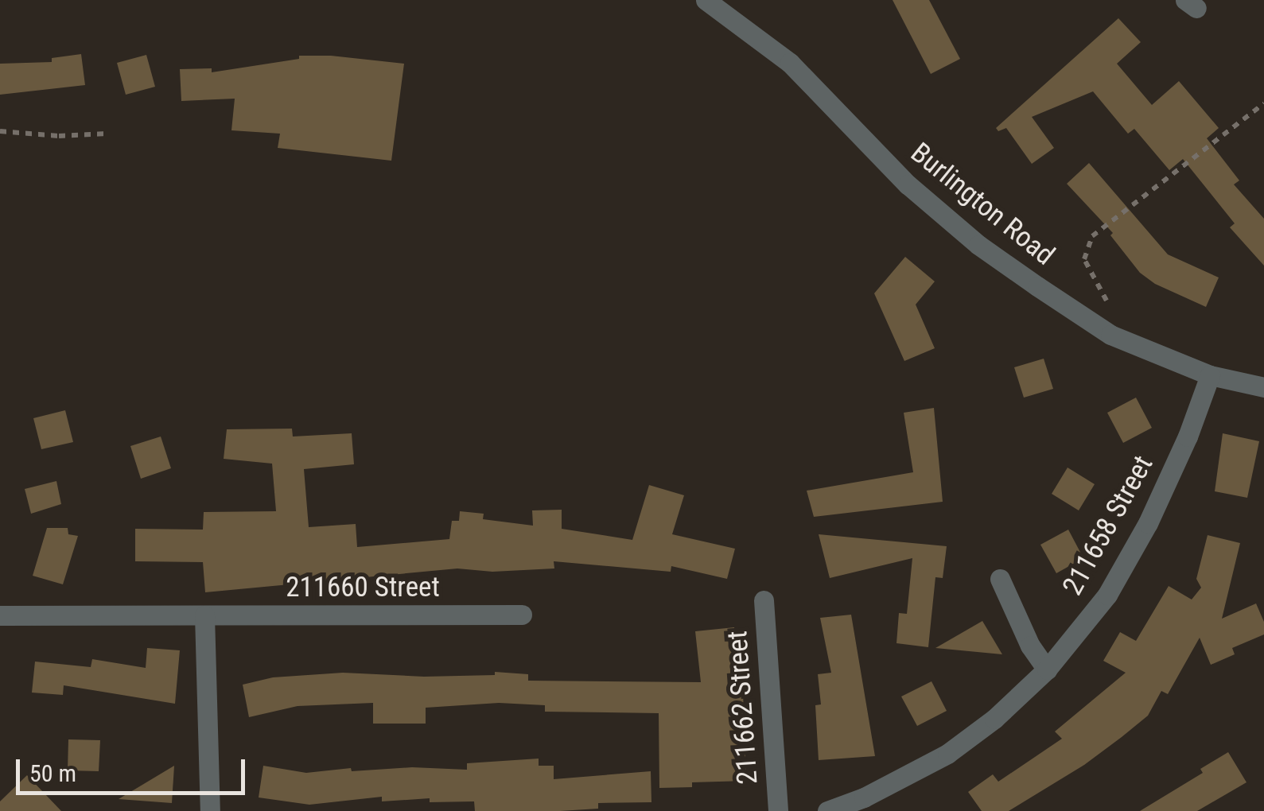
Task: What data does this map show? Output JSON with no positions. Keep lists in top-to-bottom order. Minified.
{"streets":{"street":["Burlington Road","211658 Street","211660 Street","211662 Street"]},"crossings":[["Burlington Road","211658 Street"]],"scale_bar":"50 m"}
